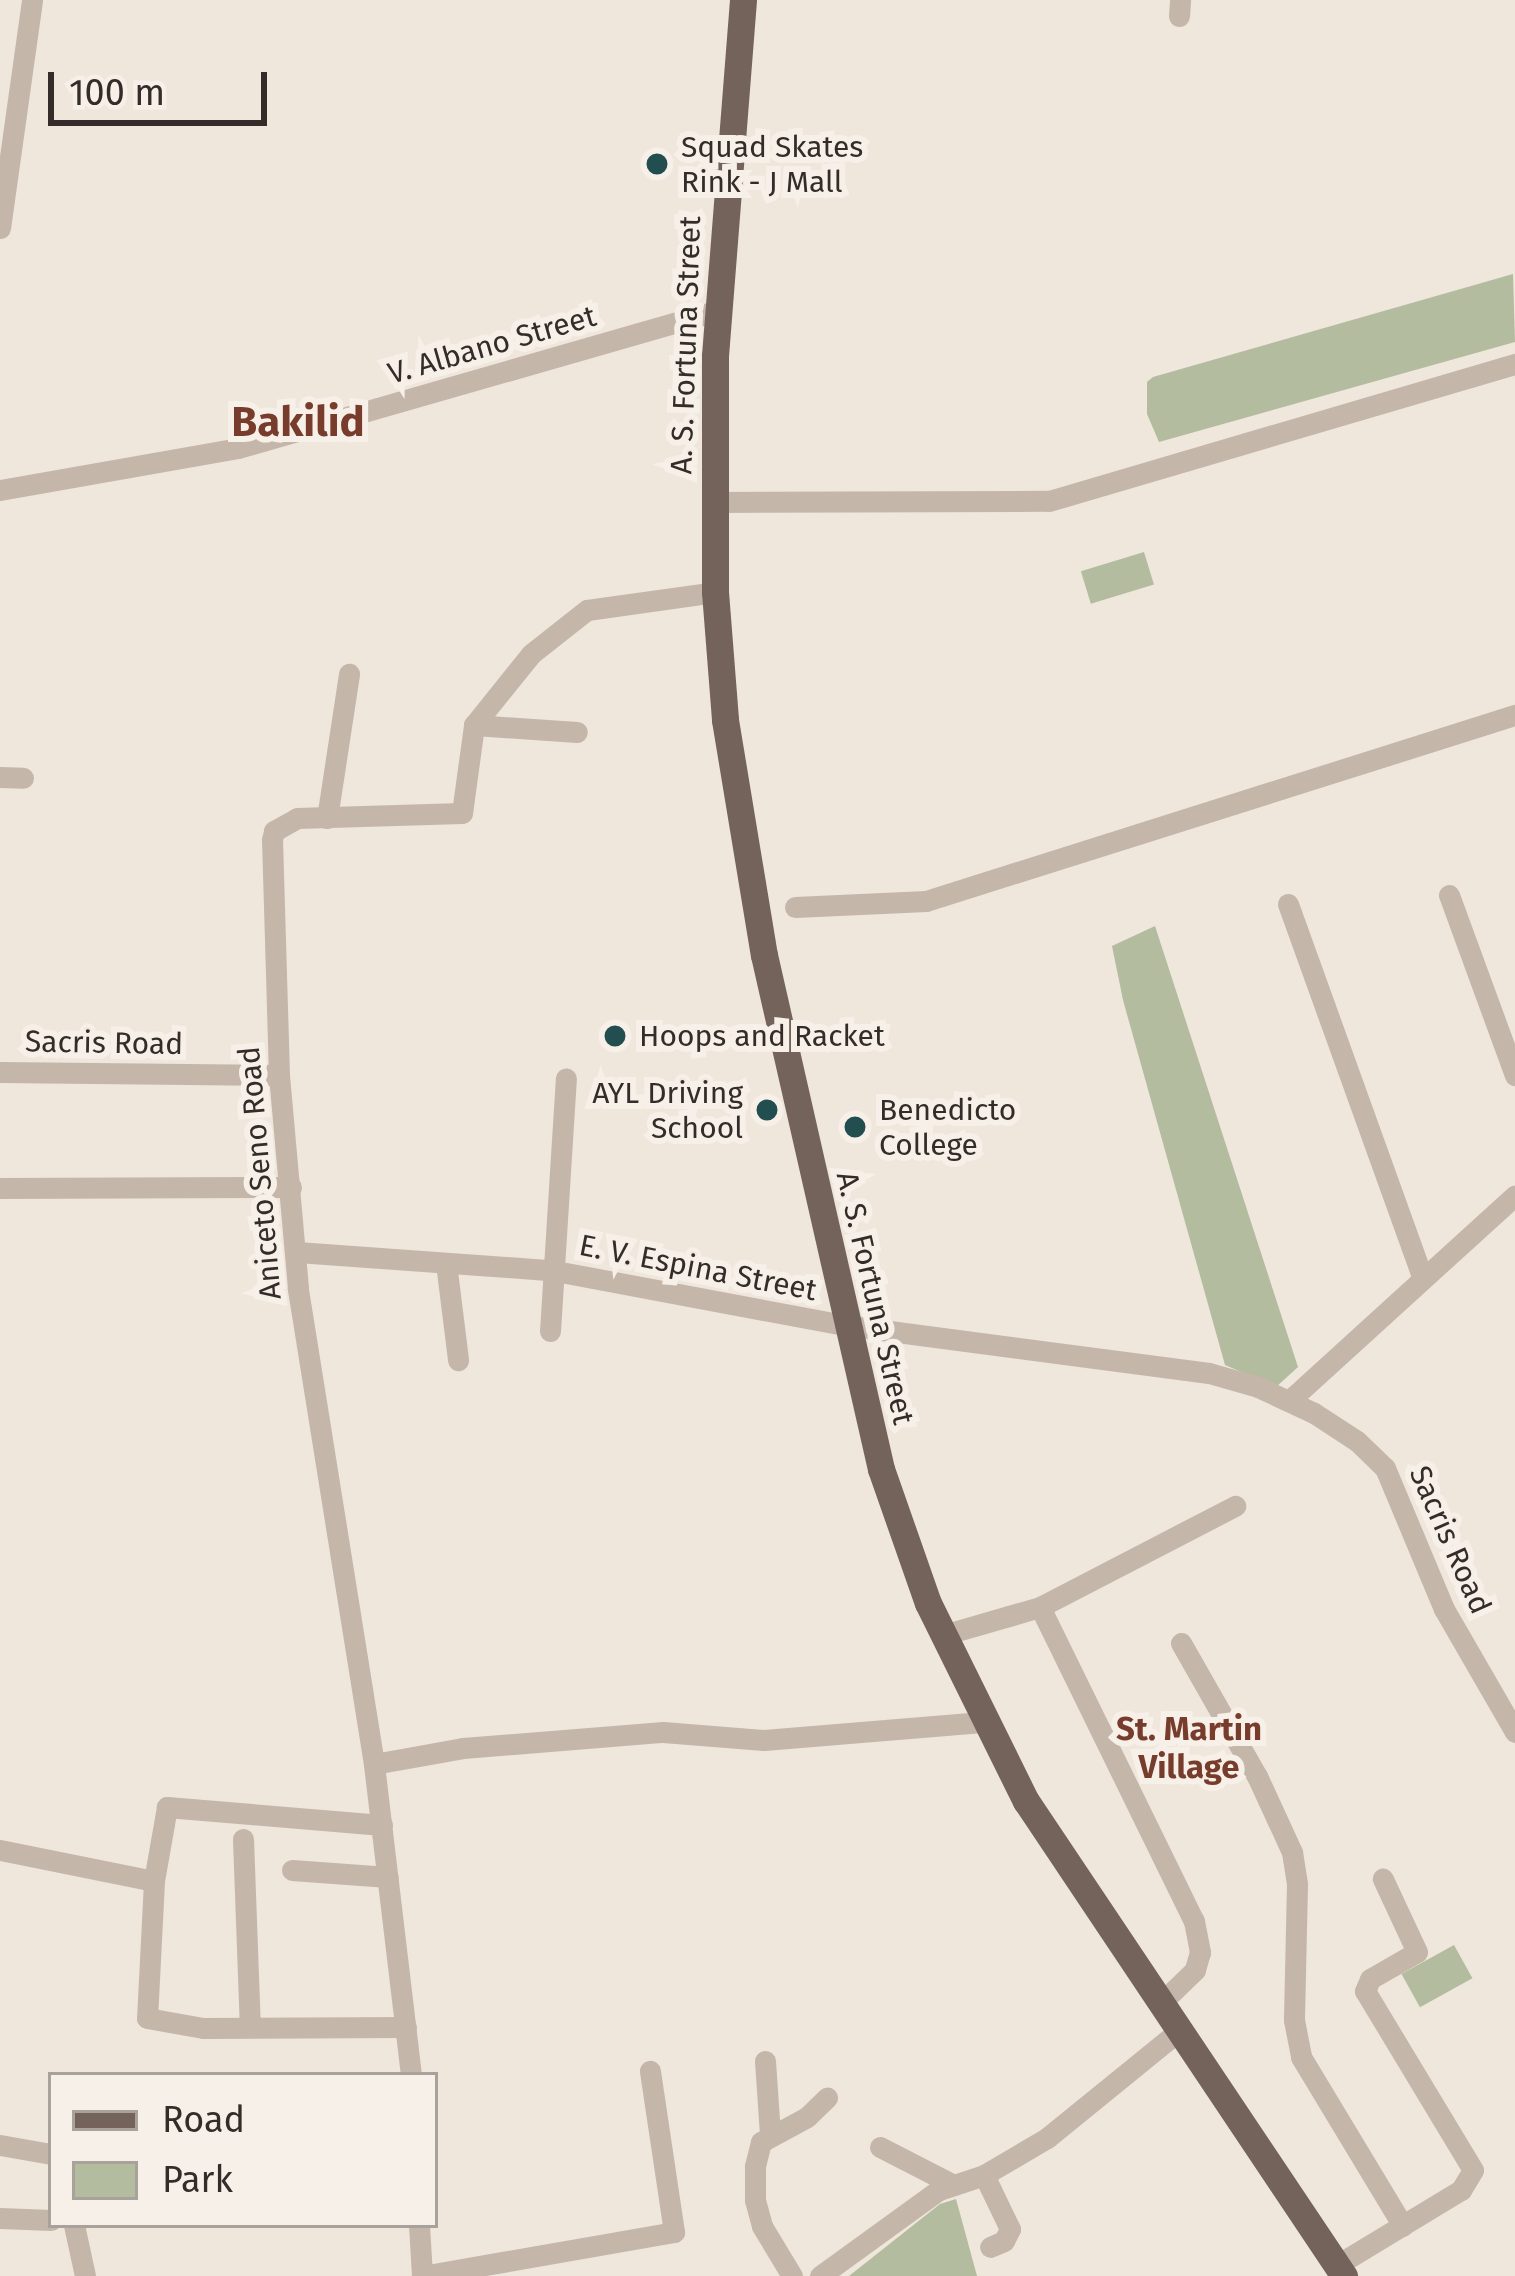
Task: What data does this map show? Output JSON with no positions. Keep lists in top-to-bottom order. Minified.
{"streets":{"main road":["A. S. Fortuna Street"],"street":["V. Albano Street","Sacris Road","Aniceto Seno Road","E. V. Espina Street"]},"crossings":[["V. Albano Street","A. S. Fortuna Street"],["A. S. Fortuna Street","E. V. Espina Street"],["Sacris Road","Aniceto Seno Road"],["Sacris Road","E. V. Espina Street"],["Aniceto Seno Road","E. V. Espina Street"]],"districts":["Bakilid","St. Martin Village"],"places":["Squad Skates Rink - J Mall","Hoops and Racket","AYL Driving School","Benedicto College"],"legend":["Road","Park"],"scale_bar":"100 m"}
